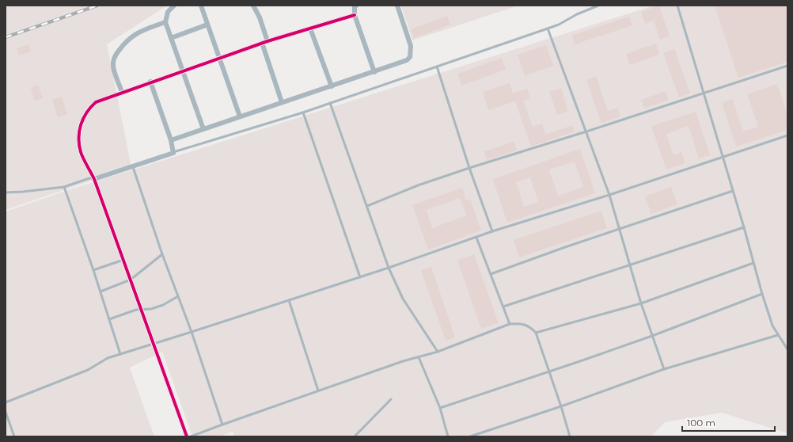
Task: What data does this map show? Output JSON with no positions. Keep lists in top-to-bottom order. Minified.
{"scale_bar":"100 m"}
